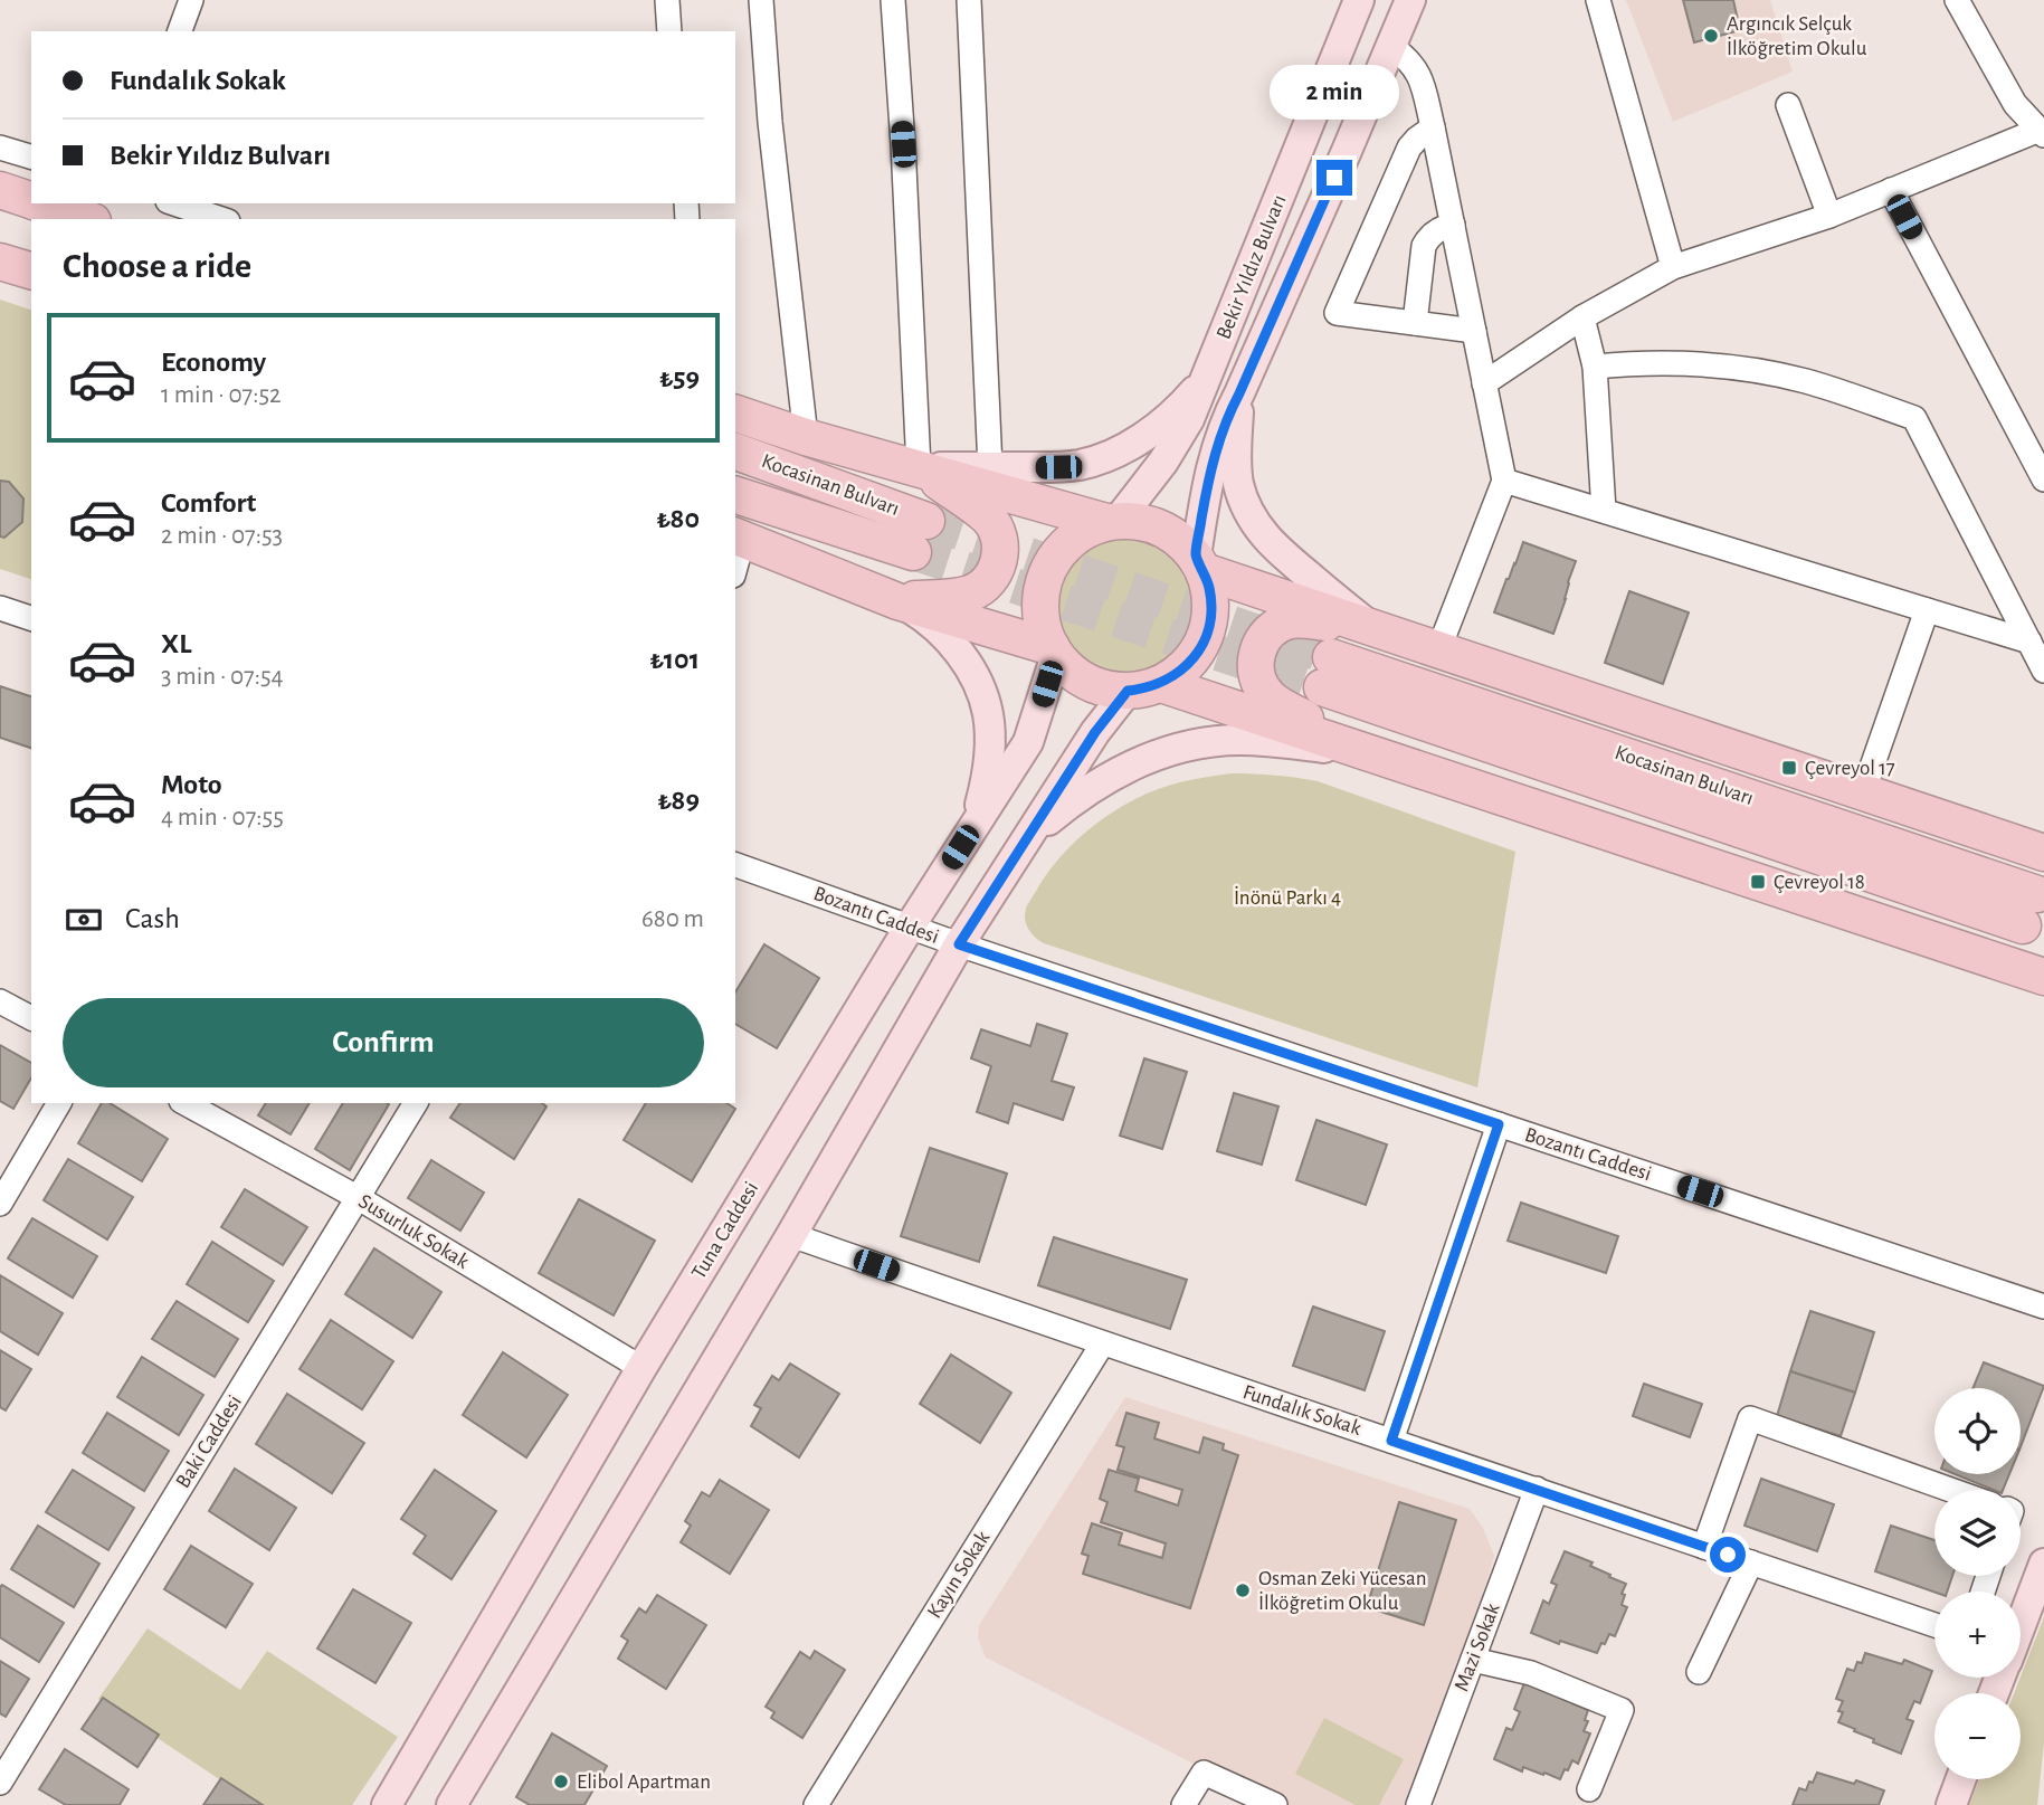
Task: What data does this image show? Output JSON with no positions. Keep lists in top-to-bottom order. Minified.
{"streets":{"highway":["Kocasinan Bulvarı"],"main road":["Bekir Yıldız Bulvarı","Tuna Caddesi"],"street":["Bozantı Caddesi","Susurluk Sokak","Fundalık Sokak","Baki Caddesi","Kayın Sokak","Mazi Sokak"]},"crossings":[["Bekir Yıldız Bulvarı","Tuna Caddesi"],["Bozantı Caddesi","Tuna Caddesi"],["Tuna Caddesi","Susurluk Sokak"],["Susurluk Sokak","Baki Caddesi"],["Fundalık Sokak","Kayın Sokak"],["Fundalık Sokak","Mazi Sokak"]],"parks":["İnönü Parkı 4"],"places":{"other":["Argıncık Selçuk İlköğretim Okulu","Osman Zeki Yücesan İlköğretim Okulu","Elibol Apartman"],"transit":["Çevreyol 17","Çevreyol 18"]},"page":{"banner":["Fundalık Sokak","Bekir Yıldız Bulvarı"],"bubble":"2 min","heading":"Choose a ride","list":[{"name":"Economy","note":"1 min · 07:52","value":"₺59"},{"name":"Comfort","note":"2 min · 07:53","value":"₺80"},{"name":"XL","note":"3 min · 07:54","value":"₺101"},{"name":"Moto","note":"4 min · 07:55","value":"₺89"}],"pay":["Cash","680 m"],"buttons":"Confirm","map_buttons":["+","−"]}}
